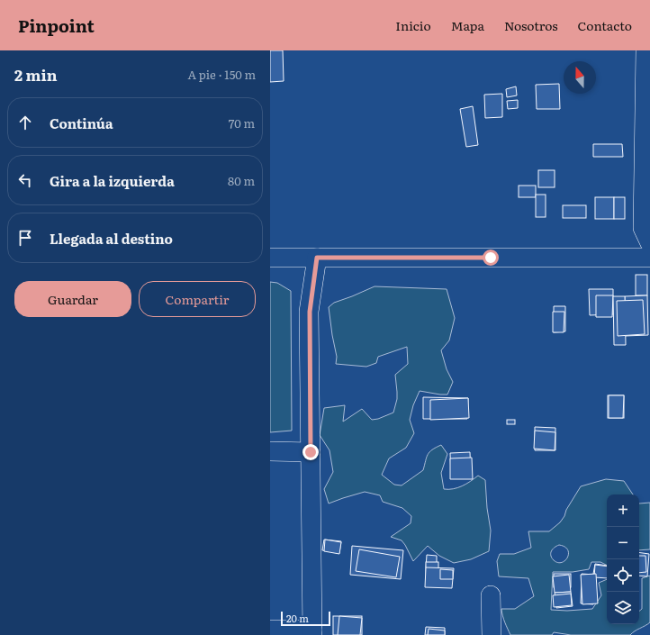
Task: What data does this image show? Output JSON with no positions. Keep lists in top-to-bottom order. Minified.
{"scale_bar":"20 m","north":"top","page":{"header":"Pinpoint","nav":["Inicio","Mapa","Nosotros","Contacto"],"heading":["2 min","A pie · 150 m"],"list":[["Continúa","70 m"],["Gira a la izquierda","80 m"],"Llegada al destino"],"buttons":["Guardar","Compartir"],"map_buttons":["+","−"],"scale":"20 m"}}
